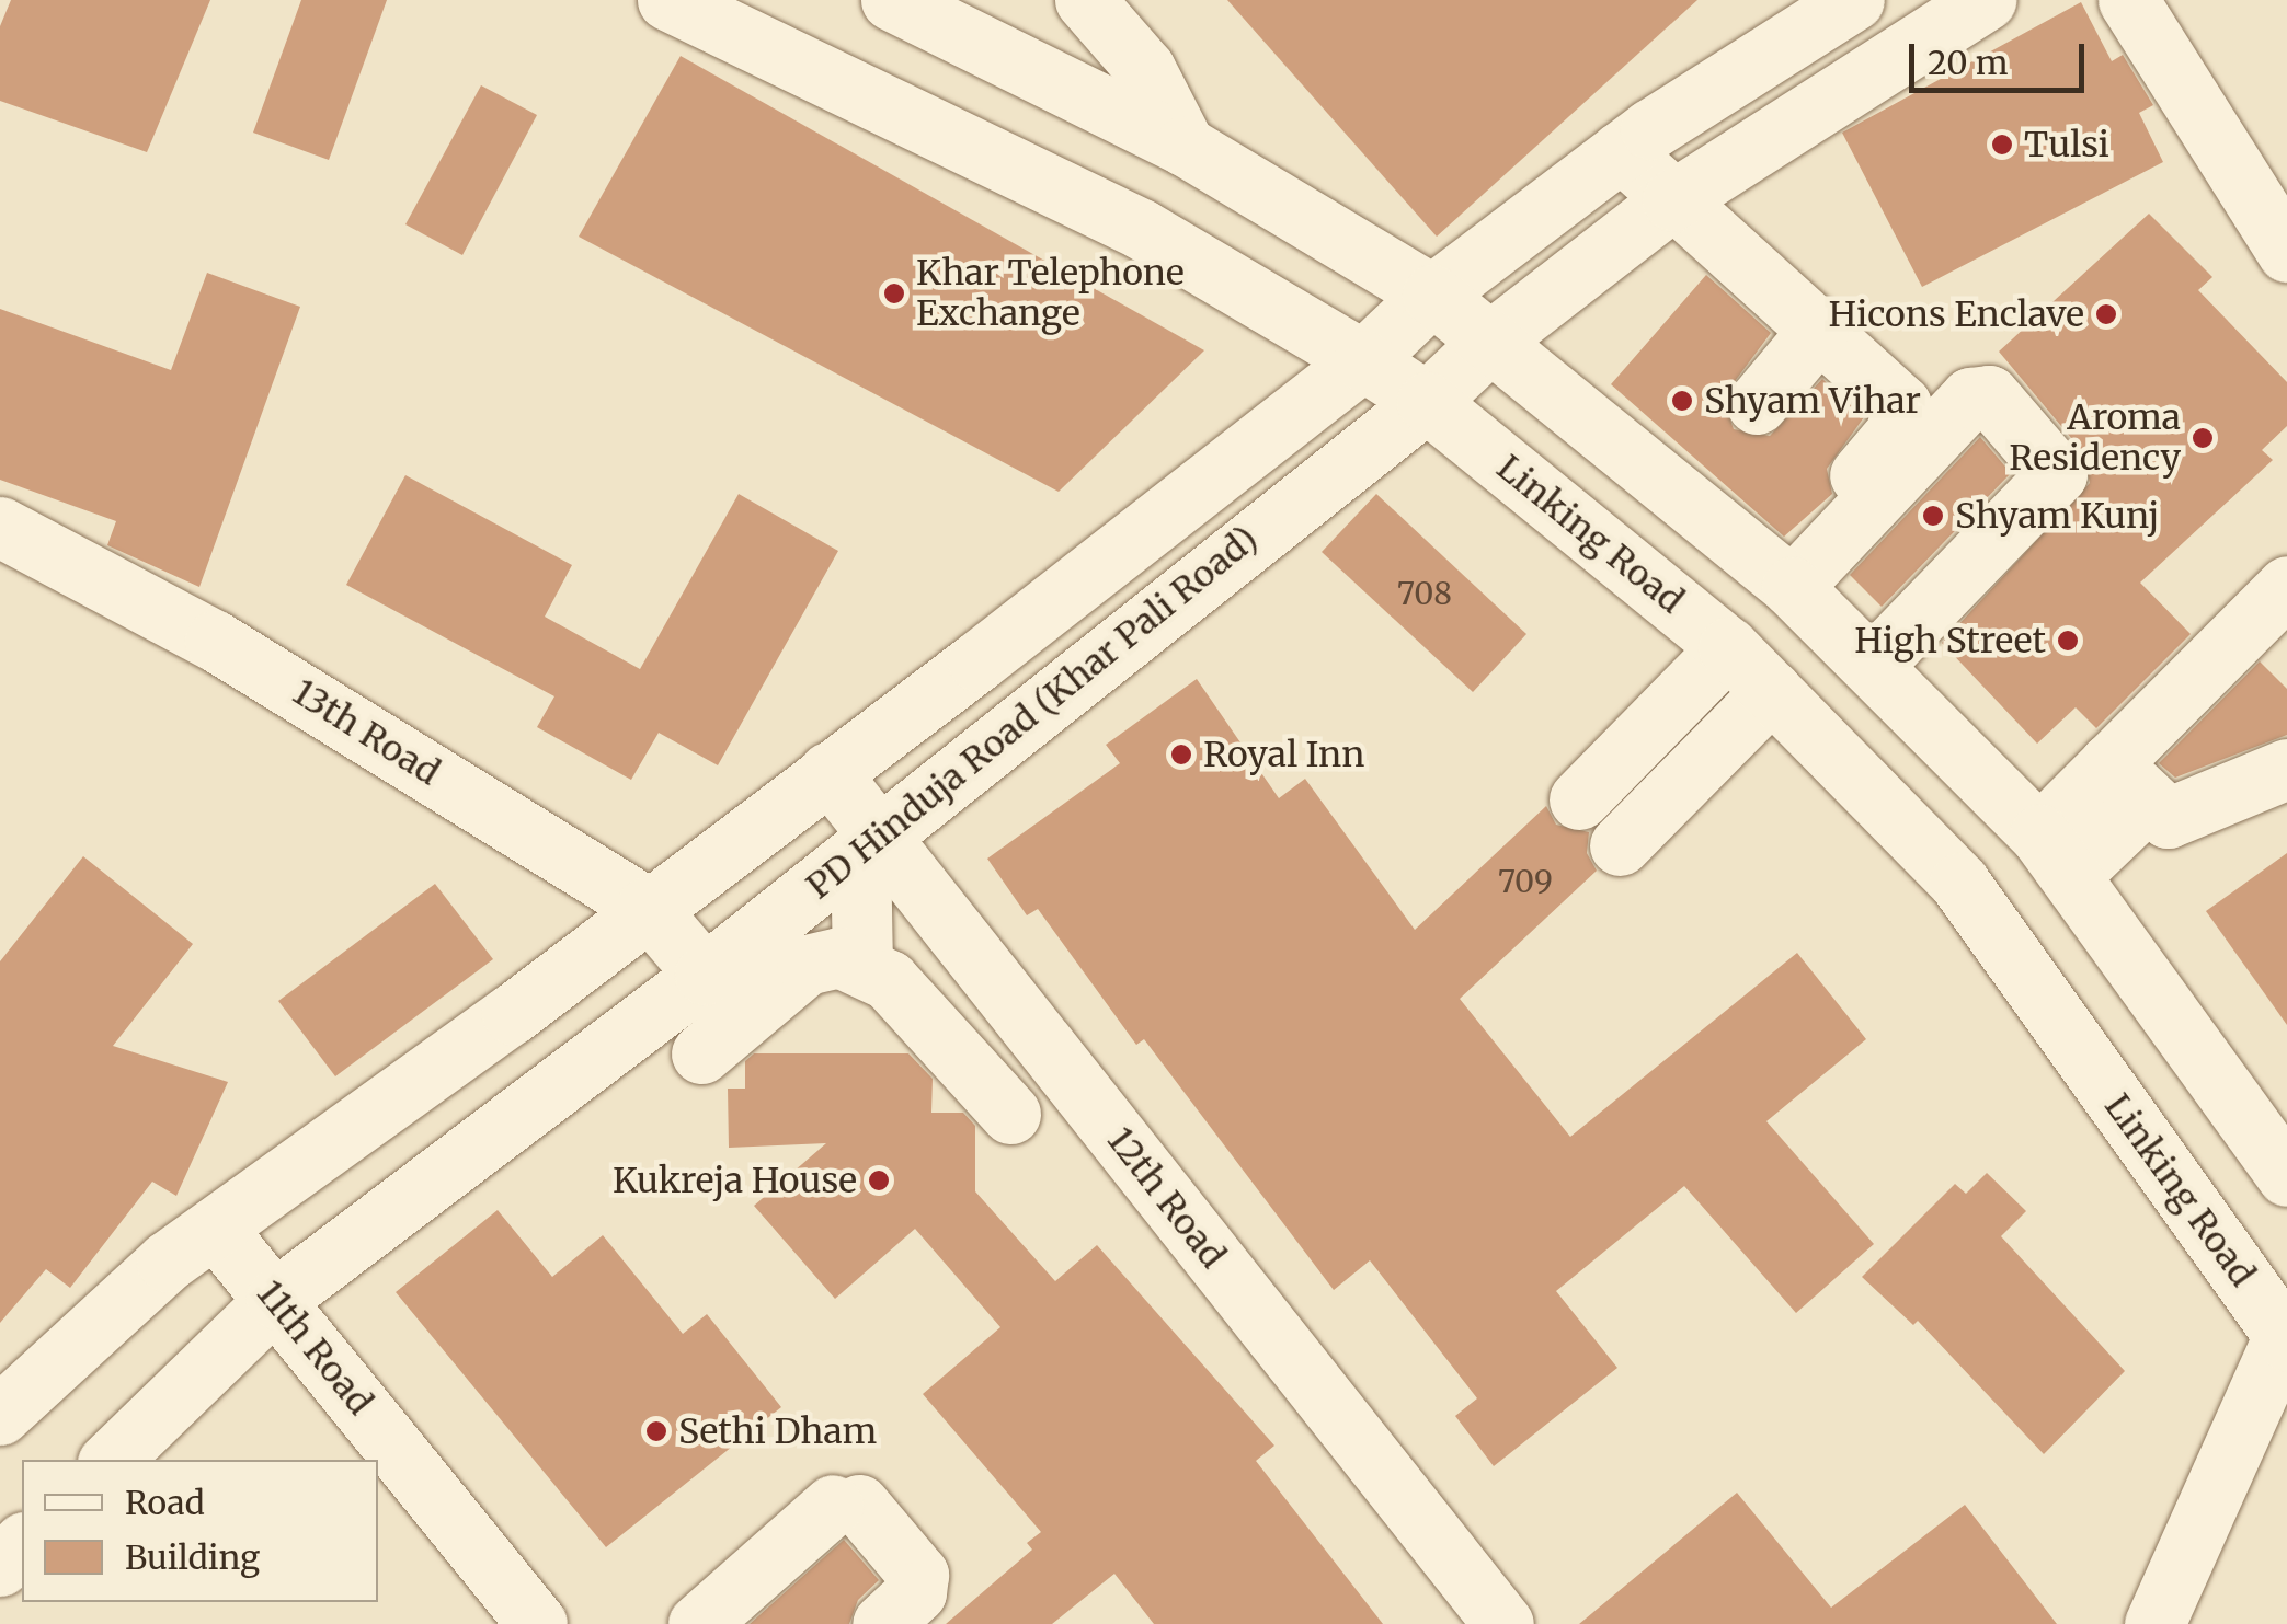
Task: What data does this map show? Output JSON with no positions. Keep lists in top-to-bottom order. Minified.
{"streets":{"street":["Linking Road","PD Hinduja Road (Khar Pali Road)","13th Road","12th Road","11th Road"]},"crossings":[["Linking Road","PD Hinduja Road (Khar Pali Road)"],["PD Hinduja Road (Khar Pali Road)","13th Road"],["PD Hinduja Road (Khar Pali Road)","12th Road"],["PD Hinduja Road (Khar Pali Road)","11th Road"]],"places":["Tulsi","Khar Telephone Exchange","Hicons Enclave","Shyam Vihar","Aroma Residency","Shyam Kunj","High Street","Royal Inn","Kukreja House","Sethi Dham"],"house_numbers":["708","709"],"legend":["Road","Building"],"scale_bar":"20 m"}
